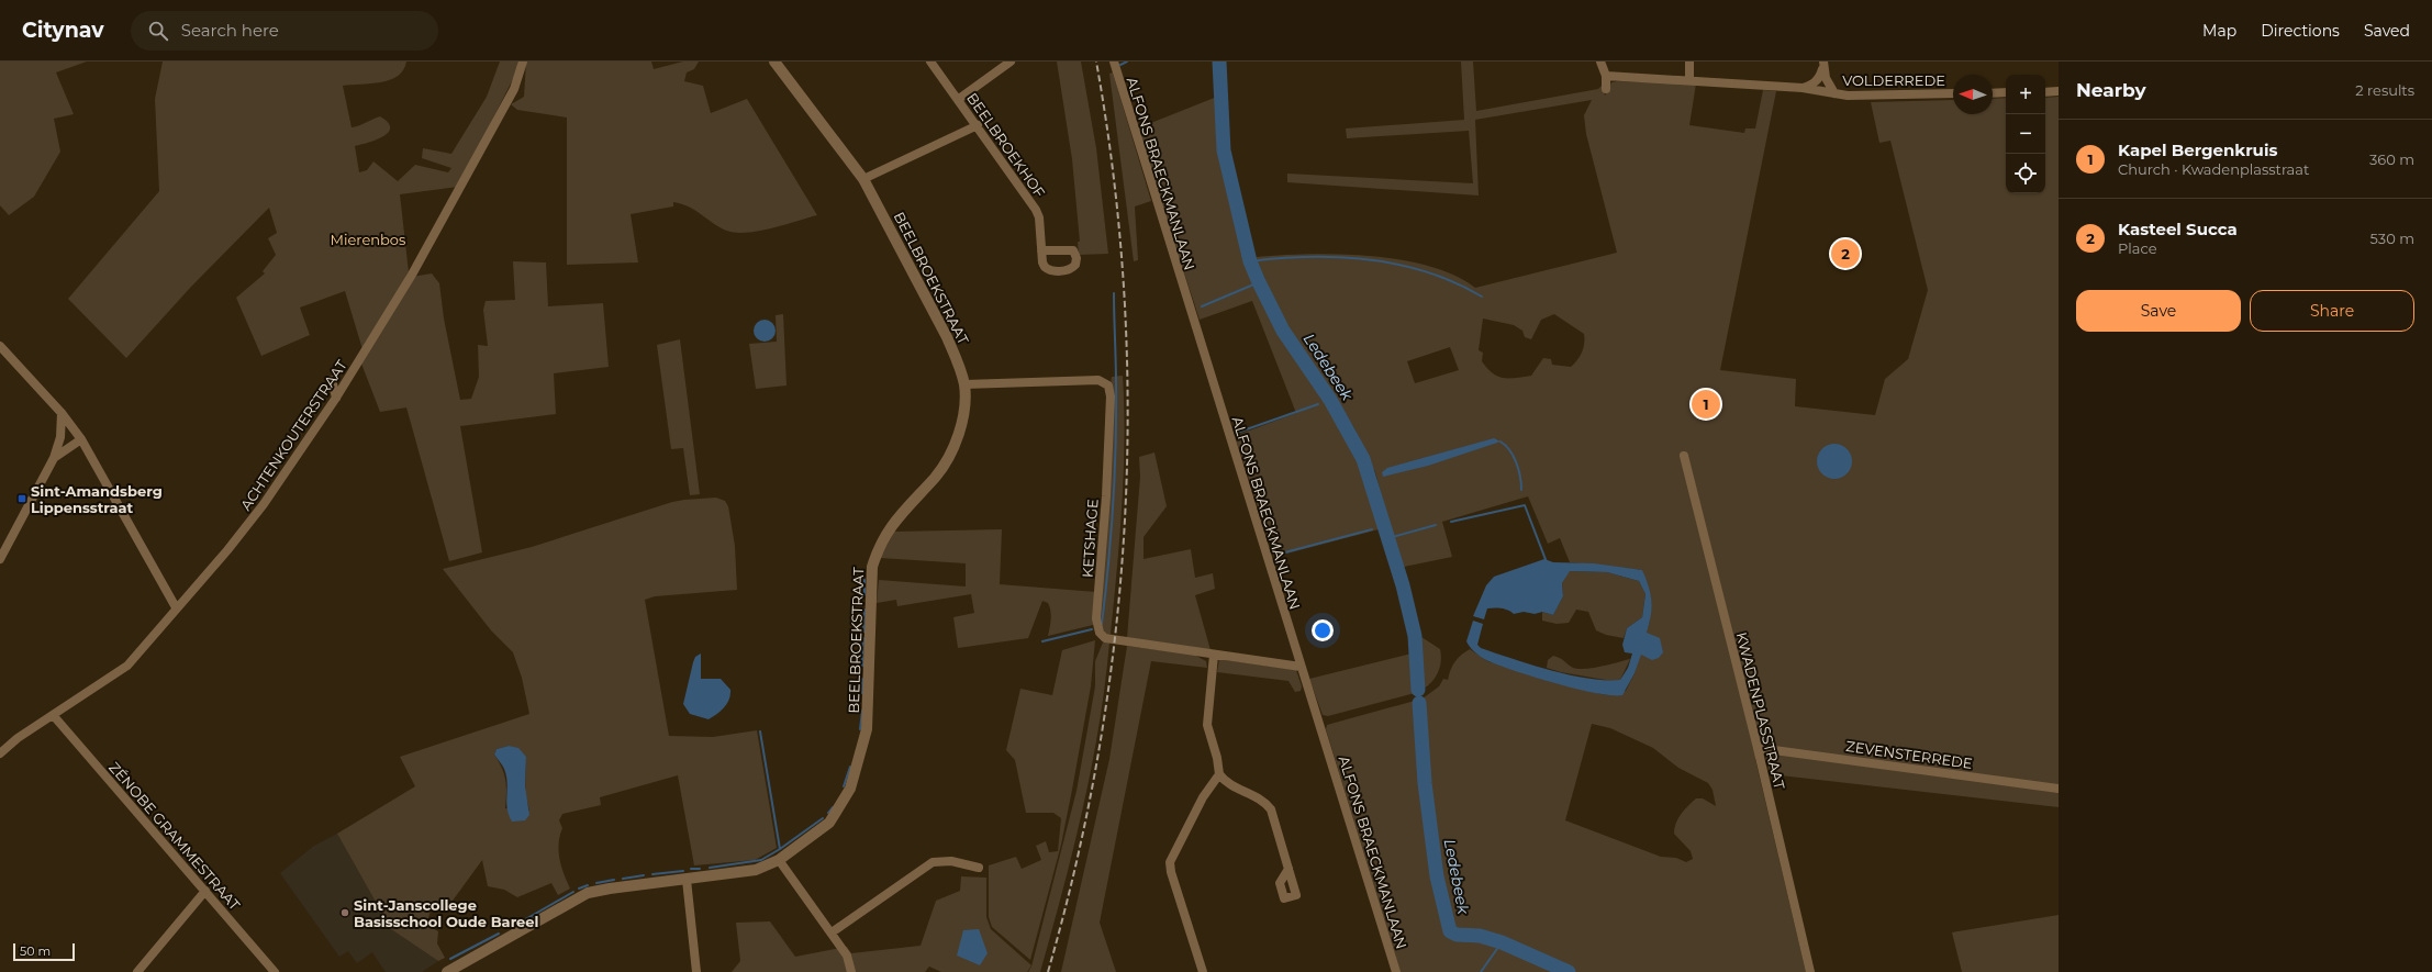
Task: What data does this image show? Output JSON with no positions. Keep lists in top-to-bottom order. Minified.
{"streets":{"street":["VOLDERREDE","BEELBROEKHOF","ALFONS BRAECKMANLAAN","BEELBROEKSTRAAT","ACHTENKOUTERSTRAAT","KETSHAGE","KWADENPLASSTRAAT","ZEVENSTERREDE","ZÉNOBE GRAMMESTRAAT"]},"crossings":[["ALFONS BRAECKMANLAAN","KETSHAGE"],["BEELBROEKSTRAAT","KETSHAGE"],["ACHTENKOUTERSTRAAT","ZÉNOBE GRAMMESTRAAT"],["KWADENPLASSTRAAT","ZEVENSTERREDE"]],"water":["Ledebeek"],"parks":["Mierenbos"],"places":{"transit":["Sint-Amandsberg Lippensstraat"],"other":["Sint-Janscollege Basisschool Oude Bareel"]},"scale_bar":"50 m","north":"left","page":{"header":"Citynav","search":"Search here","nav":["Map","Directions","Saved"],"heading":["Nearby","2 results"],"map_buttons":["+","−"],"list":[{"mark":"1","name":"Kapel Bergenkruis","note":"Church · Kwadenplasstraat","value":"360 m"},{"mark":"2","name":"Kasteel Succa","note":"Place","value":"530 m"}],"pins":["2","1"],"buttons":["Save","Share"],"scale":"50 m"}}
